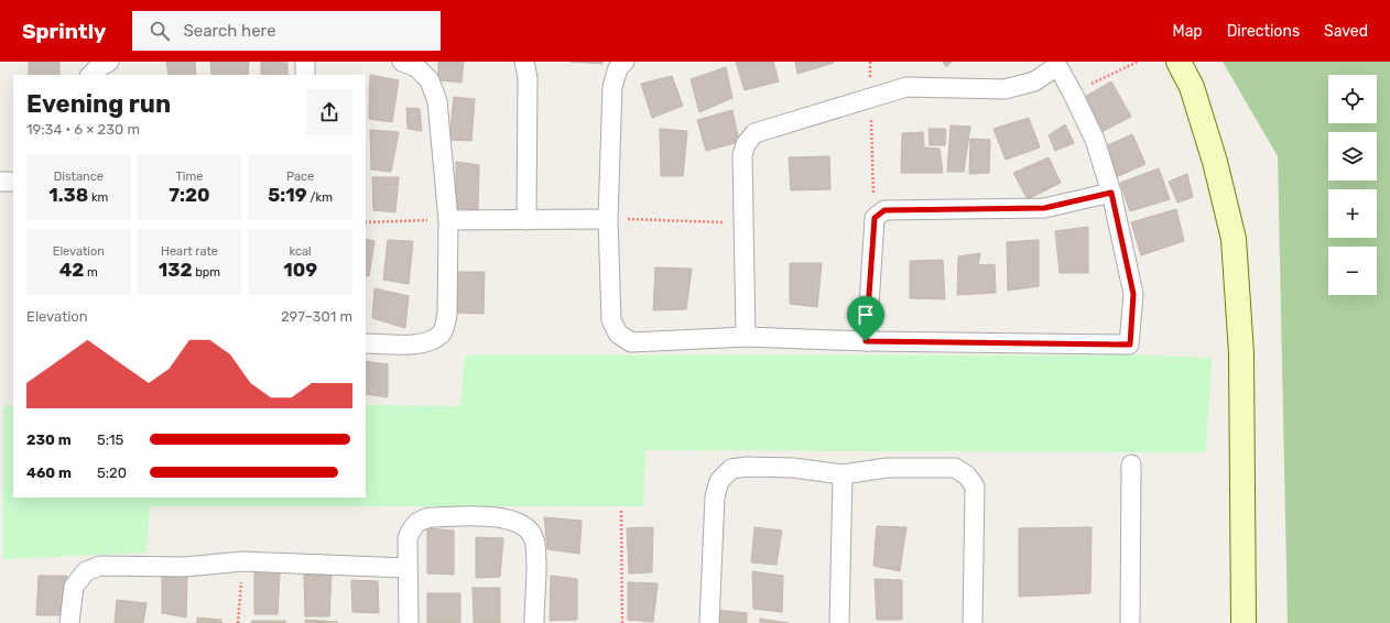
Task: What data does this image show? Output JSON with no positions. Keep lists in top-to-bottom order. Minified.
{"page":{"header":"Sprintly","search":"Search here","nav":["Map","Directions","Saved"],"map_buttons":["+","−"],"heading":["Evening run","19:34 · 6 × 230 m"],"stats":[["Distance","1.38 km"],["Time","7:20"],["Pace","5:19 /km"],["Elevation","42 m"],["Heart rate","132 bpm"],["kcal","109"]],"chart":["Elevation","297–301 m"],"list":[{"name":"230 m","note":"5:15"},{"name":"460 m","note":"5:20"}]}}
